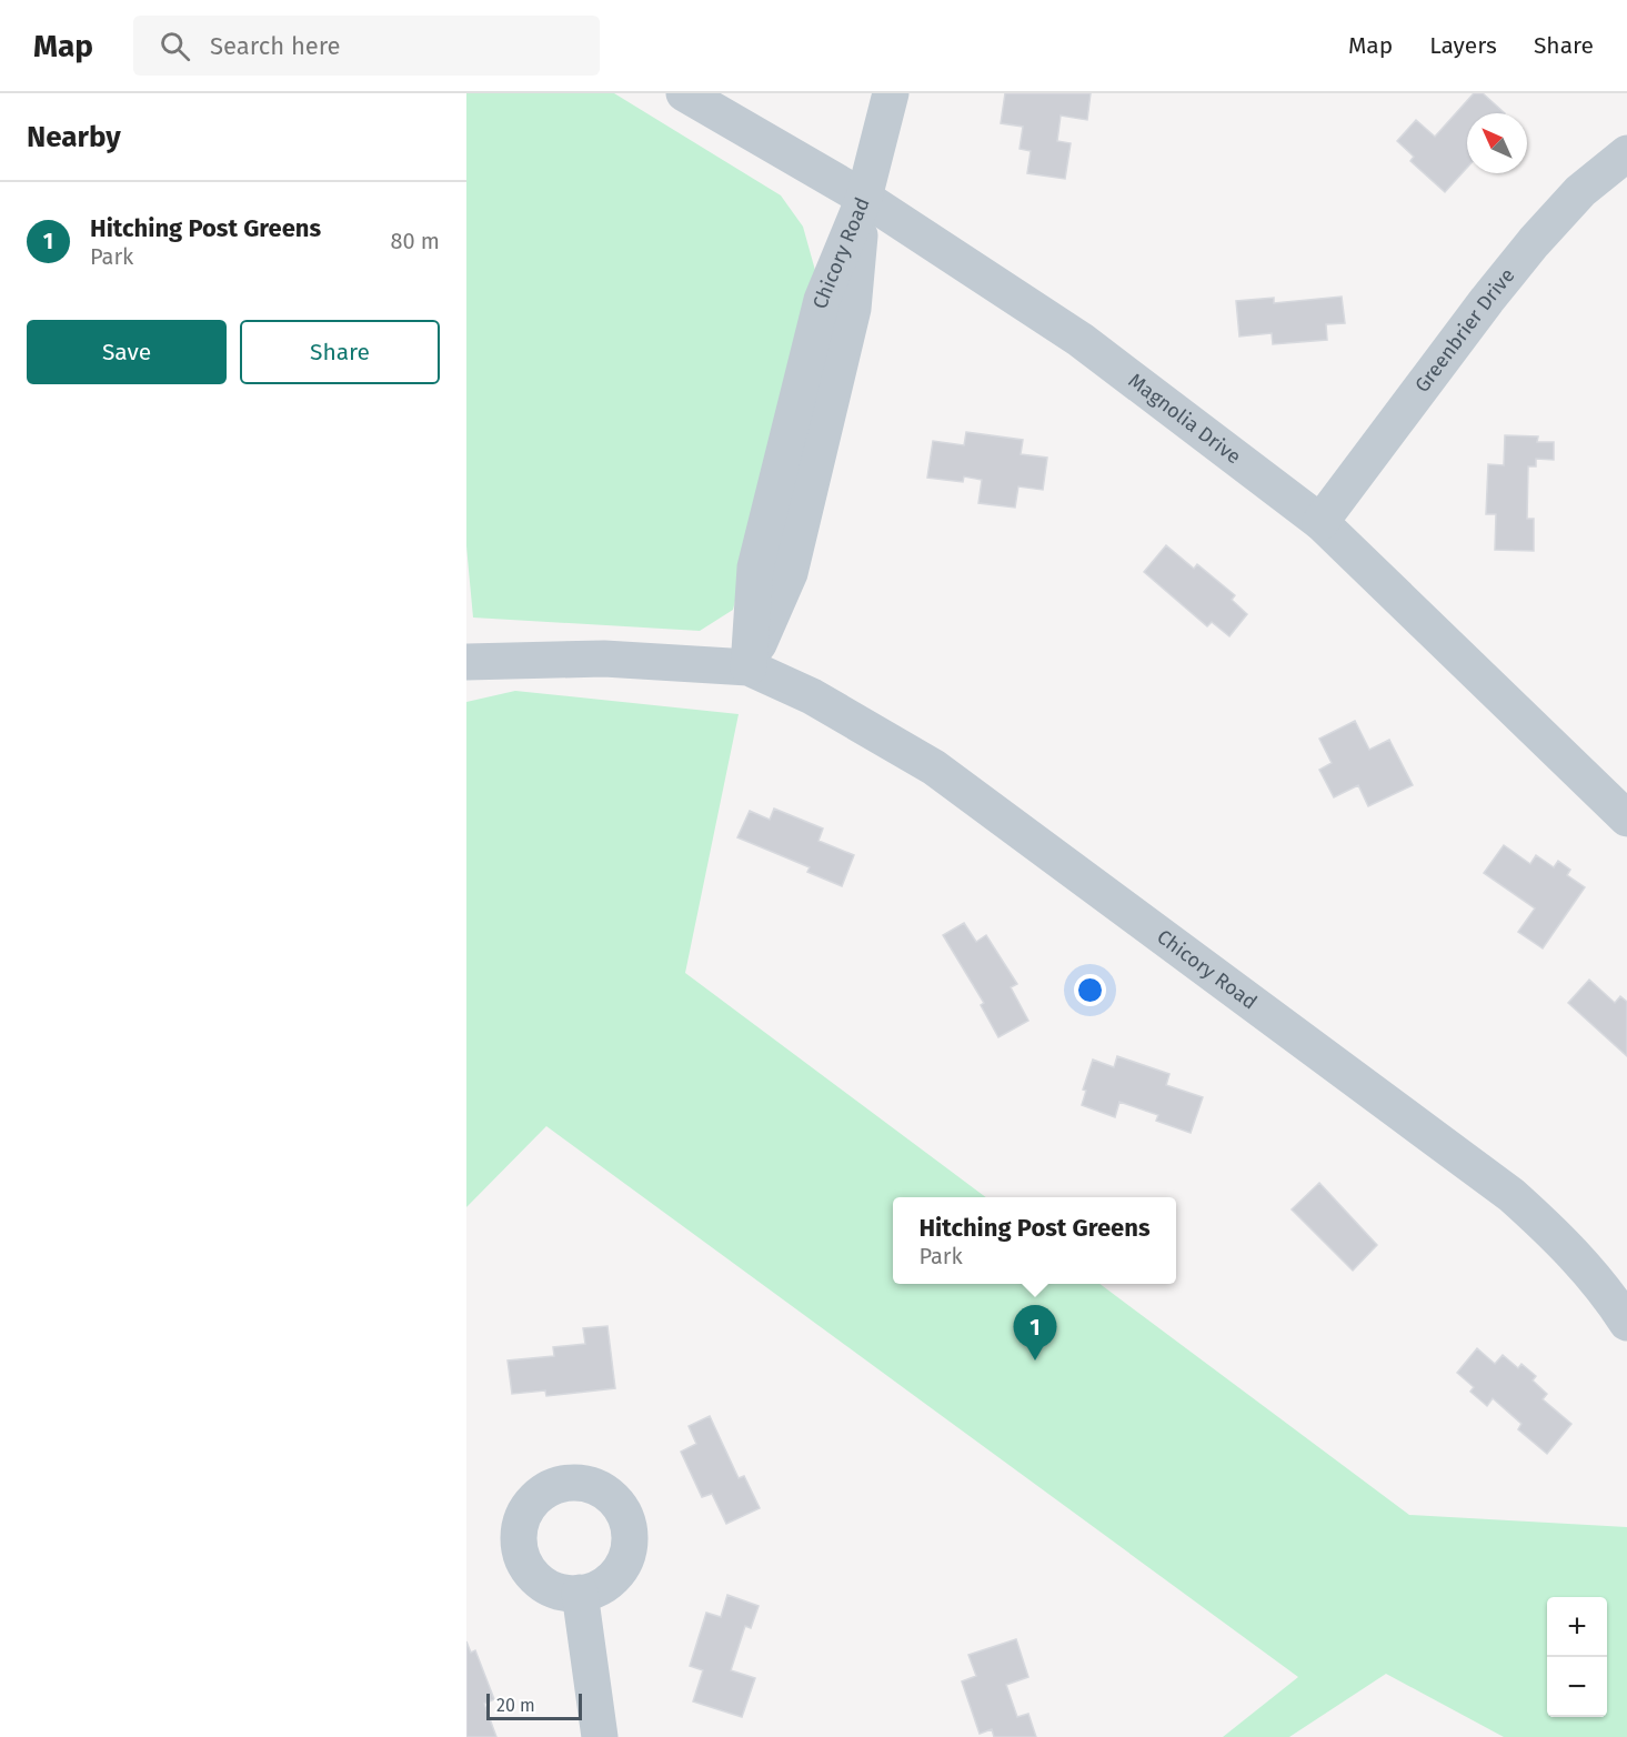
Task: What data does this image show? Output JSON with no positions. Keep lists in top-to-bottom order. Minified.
{"streets":{"street":["Chicory Road","Greenbrier Drive","Magnolia Drive"]},"crossings":[["Chicory Road","Magnolia Drive"],["Greenbrier Drive","Magnolia Drive"]],"scale_bar":"20 m","north":"top left","page":{"header":"Map","search":"Search here","nav":["Map","Layers","Share"],"heading":"Nearby","list":[{"mark":"1","name":"Hitching Post Greens","note":"Park","value":"80 m"}],"buttons":["Save","Share"],"popup":["Hitching Post Greens","Park"],"pins":"1","map_buttons":["+","−"],"scale":"20 m"}}
